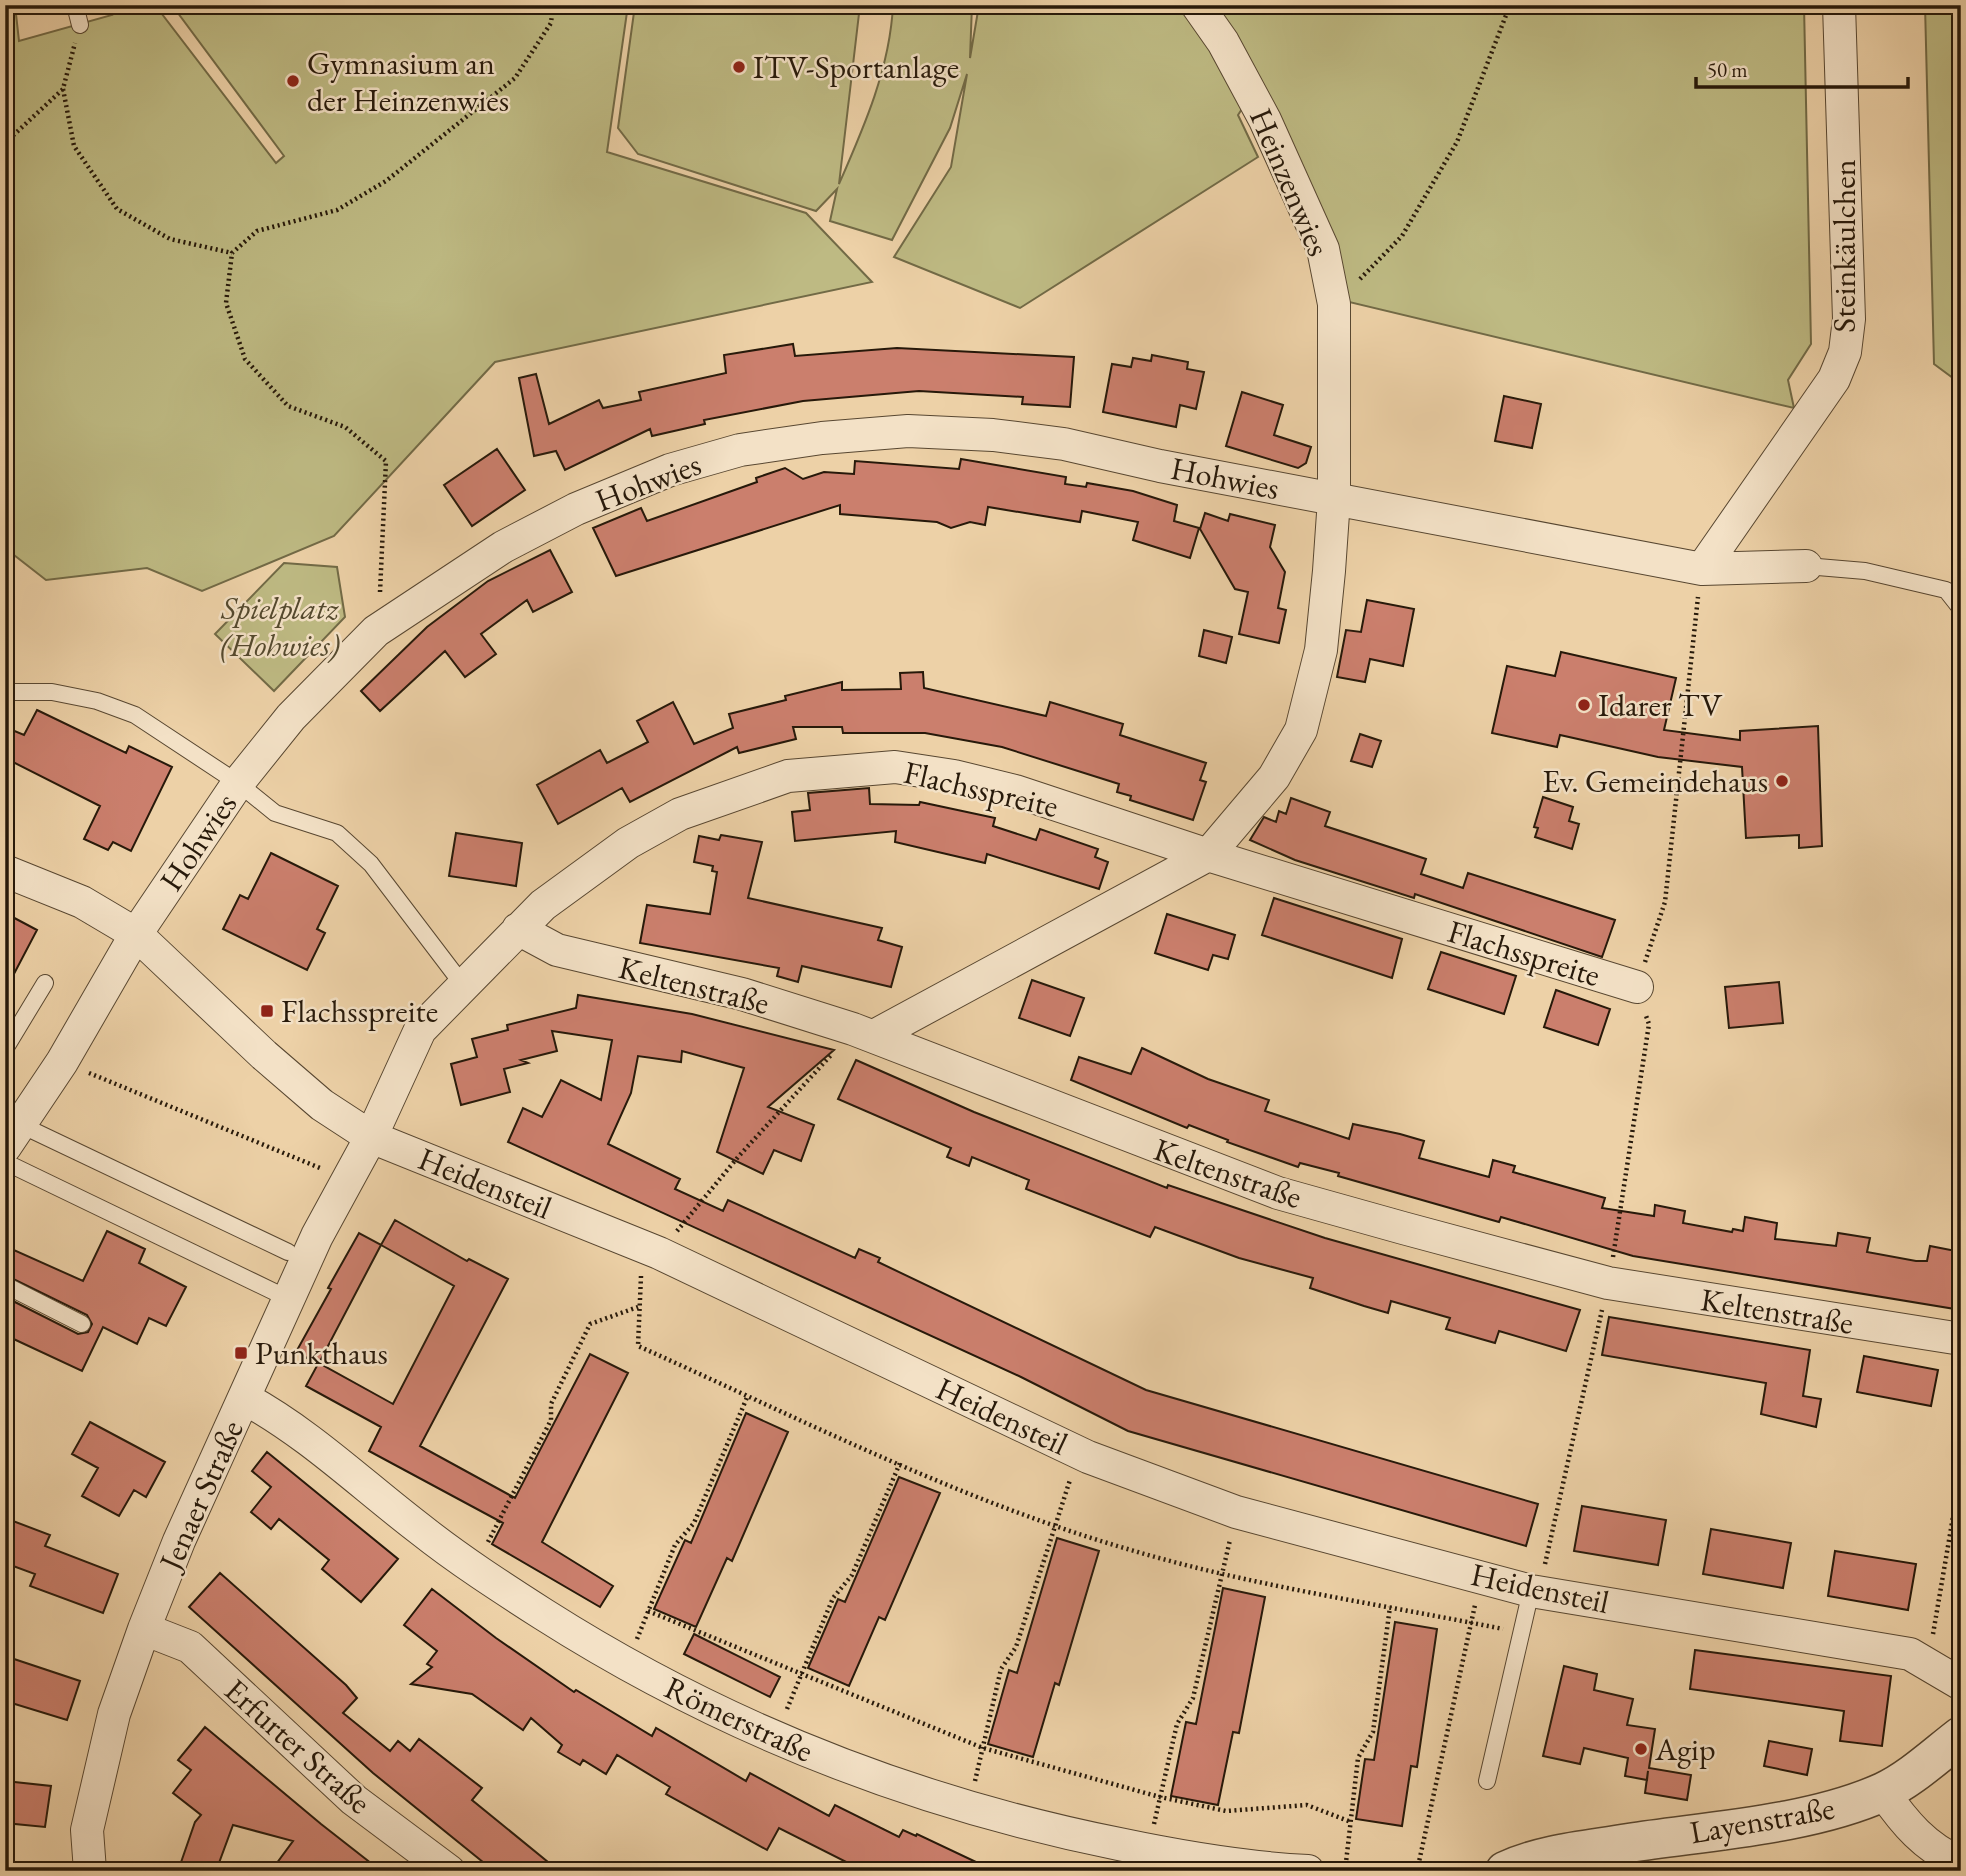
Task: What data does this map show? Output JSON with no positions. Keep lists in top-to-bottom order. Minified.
{"streets":{"street":["Heinzenwies","Steinkäulchen","Hohwies","Flachsspreite","Keltenstraße","Heidensteil","Jenaer Straße","Römerstraße","Erfurter Straße","Layenstraße"]},"crossings":[["Heinzenwies","Hohwies"],["Steinkäulchen","Hohwies"],["Hohwies","Heidensteil"],["Flachsspreite","Keltenstraße"],["Flachsspreite","Heidensteil"],["Flachsspreite","Jenaer Straße"],["Heidensteil","Jenaer Straße"],["Jenaer Straße","Römerstraße"],["Jenaer Straße","Erfurter Straße"]],"parks":["Spielplatz (Hohwies)"],"places":{"other":["ITV-Sportanlage","Gymnasium an der Heinzenwies","Idarer TV","Ev. Gemeindehaus","Agip"],"transit":["Flachsspreite","Punkthaus"]},"scale_bar":"50 m"}
